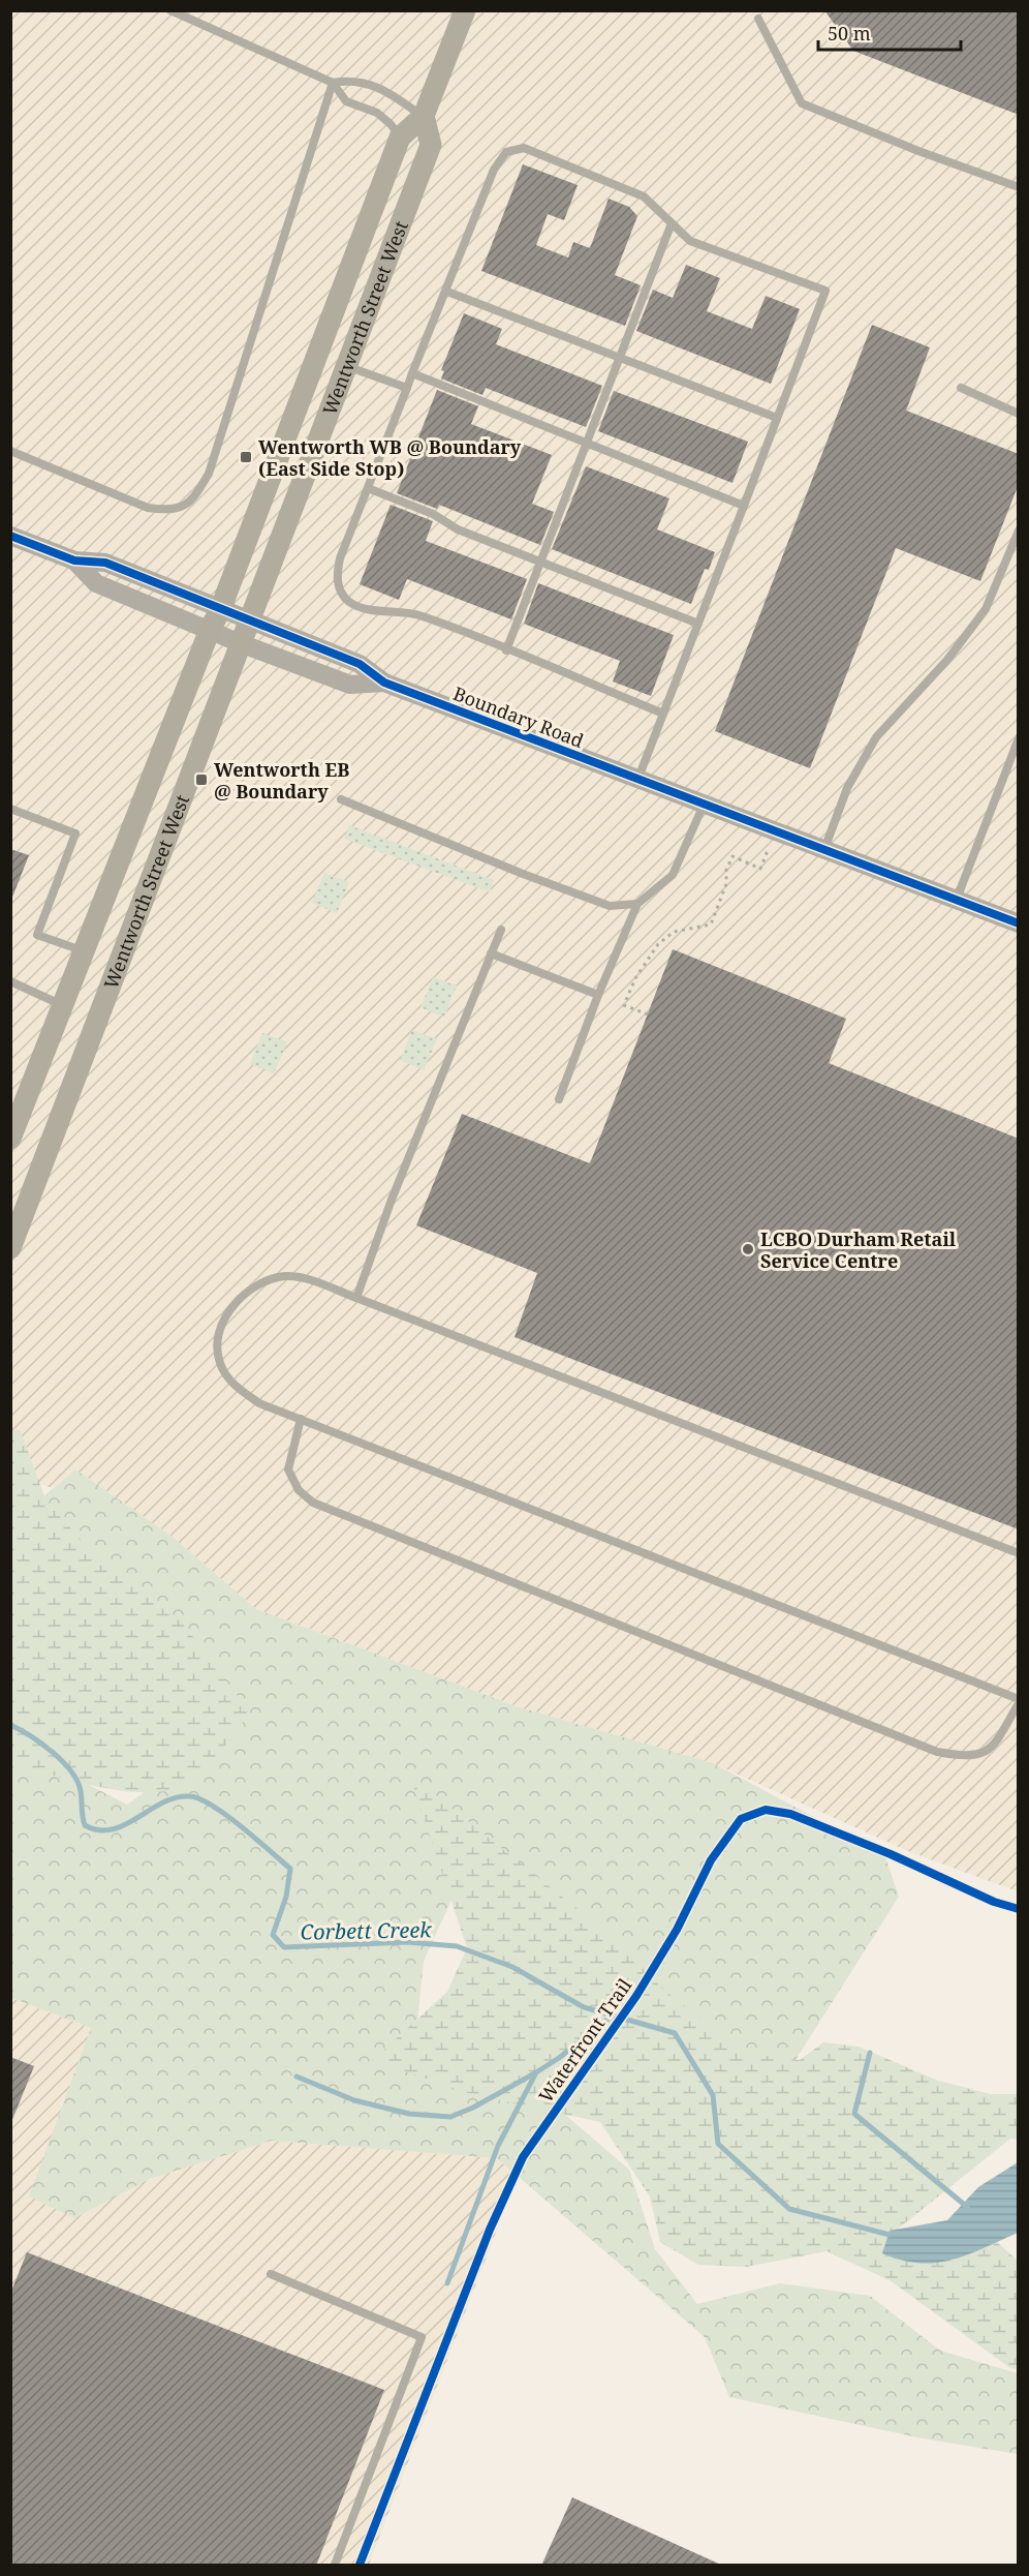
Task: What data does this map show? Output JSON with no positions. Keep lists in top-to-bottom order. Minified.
{"streets":{"main road":["Wentworth Street West"],"street":["Boundary Road"],"cycle path":["Waterfront Trail"]},"crossings":[["Wentworth Street West","Boundary Road"]],"water":["Corbett Creek"],"places":{"transit":["Wentworth WB @ Boundary (East Side Stop)","Wentworth EB @ Boundary"],"other":["LCBO Durham Retail Service Centre"]},"scale_bar":"50 m"}
